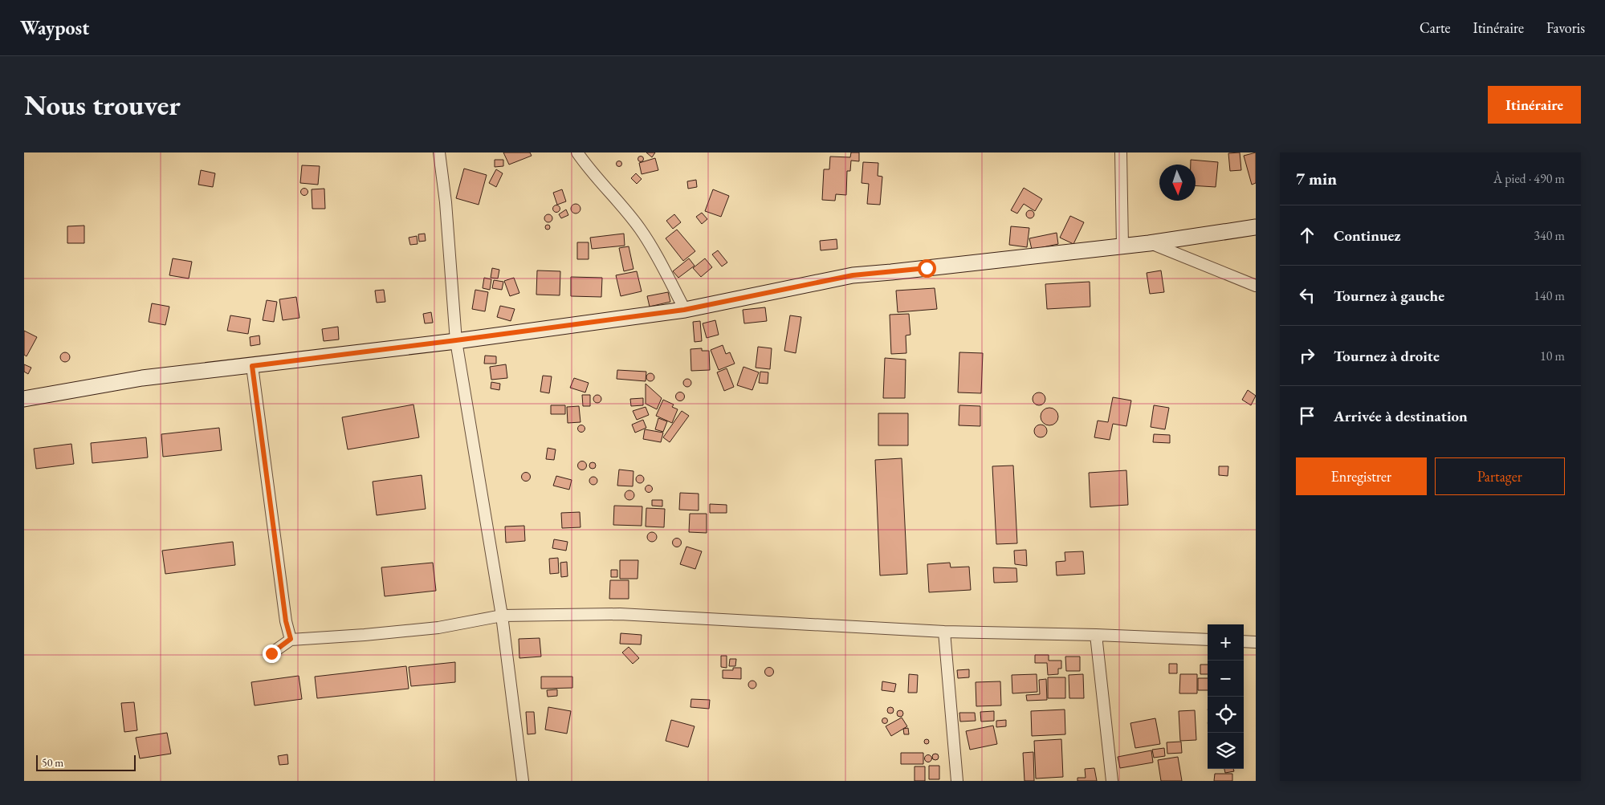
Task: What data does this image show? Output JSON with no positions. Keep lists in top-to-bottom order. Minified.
{"scale_bar":"50 m","north":"bottom","page":{"header":"Waypost","nav":["Carte","Itinéraire","Favoris"],"buttons":["Itinéraire",["Enregistrer","Partager"]],"title":"Nous trouver","heading":["7 min","À pied · 490 m"],"list":[["Continuez","340 m"],["Tournez à gauche","140 m"],["Tournez à droite","10 m"],"Arrivée à destination"],"map_buttons":["+","−"],"scale":"50 m"}}
